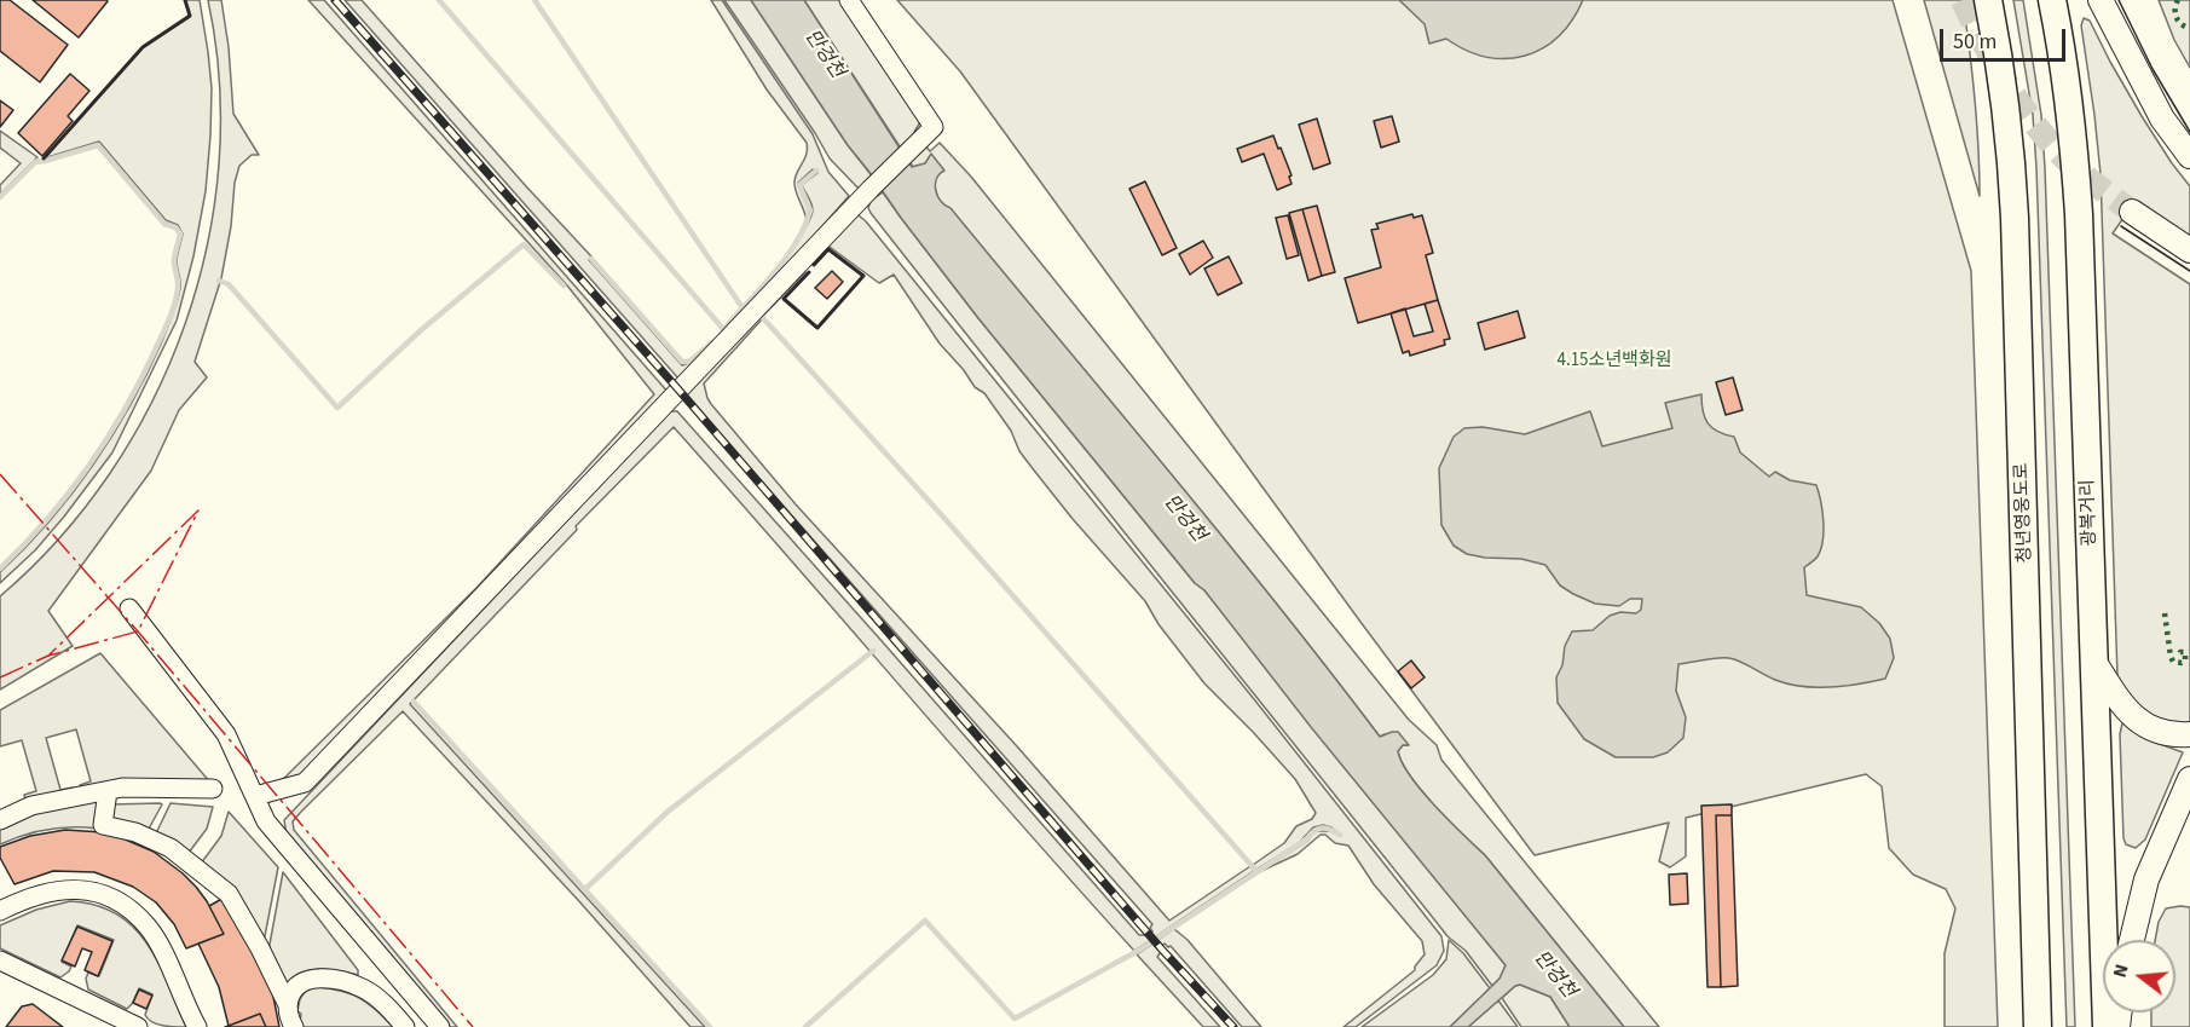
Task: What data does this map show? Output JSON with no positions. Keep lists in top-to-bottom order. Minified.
{"streets":{"highway":["청년영웅도로","광복거리"]},"water":["만겅천"],"parks":["4.15소년백화원"],"scale_bar":"50 m","north":"left"}
